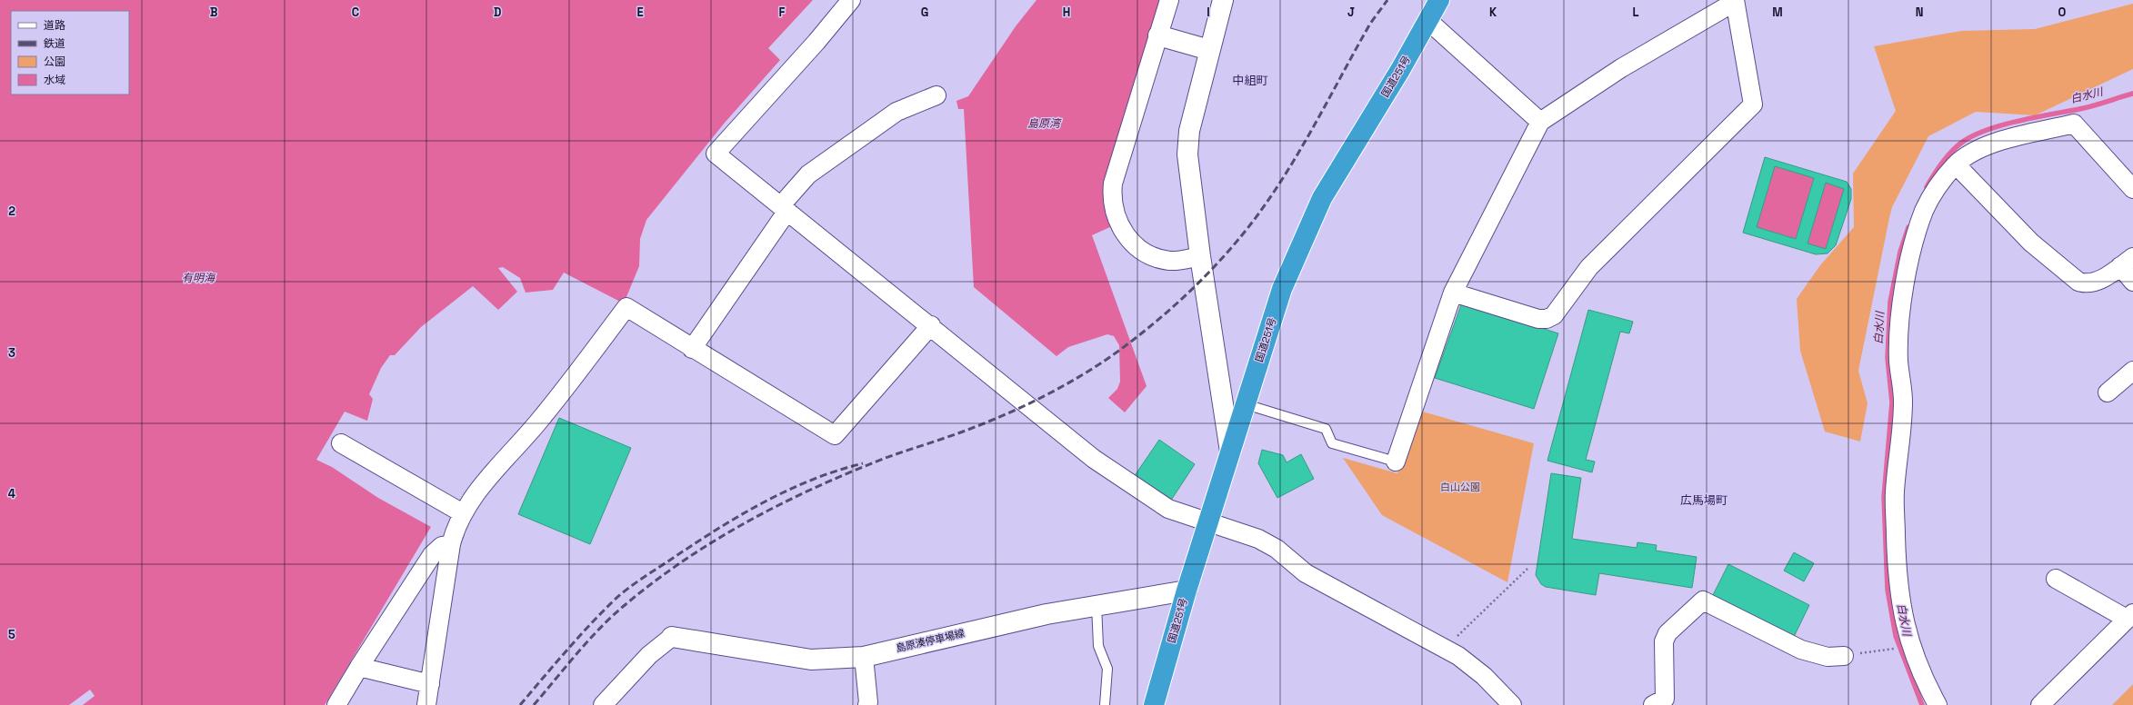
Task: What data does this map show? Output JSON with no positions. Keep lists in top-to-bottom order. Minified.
{"streets":{"highway":["国道251号"],"main road":["島原湊停車場線"]},"crossings":[["国道251号","島原湊停車場線"]],"districts":["中組町","広馬場町"],"water":["白水川","島原湾","有明海"],"parks":["白山公園"],"legend":["道路","鉄道","公園","水域"],"grid":{"columns":["B","C","D","E","F","G","H","I","J","K","L","M","N","O"],"rows":["2","3","4","5"]}}
